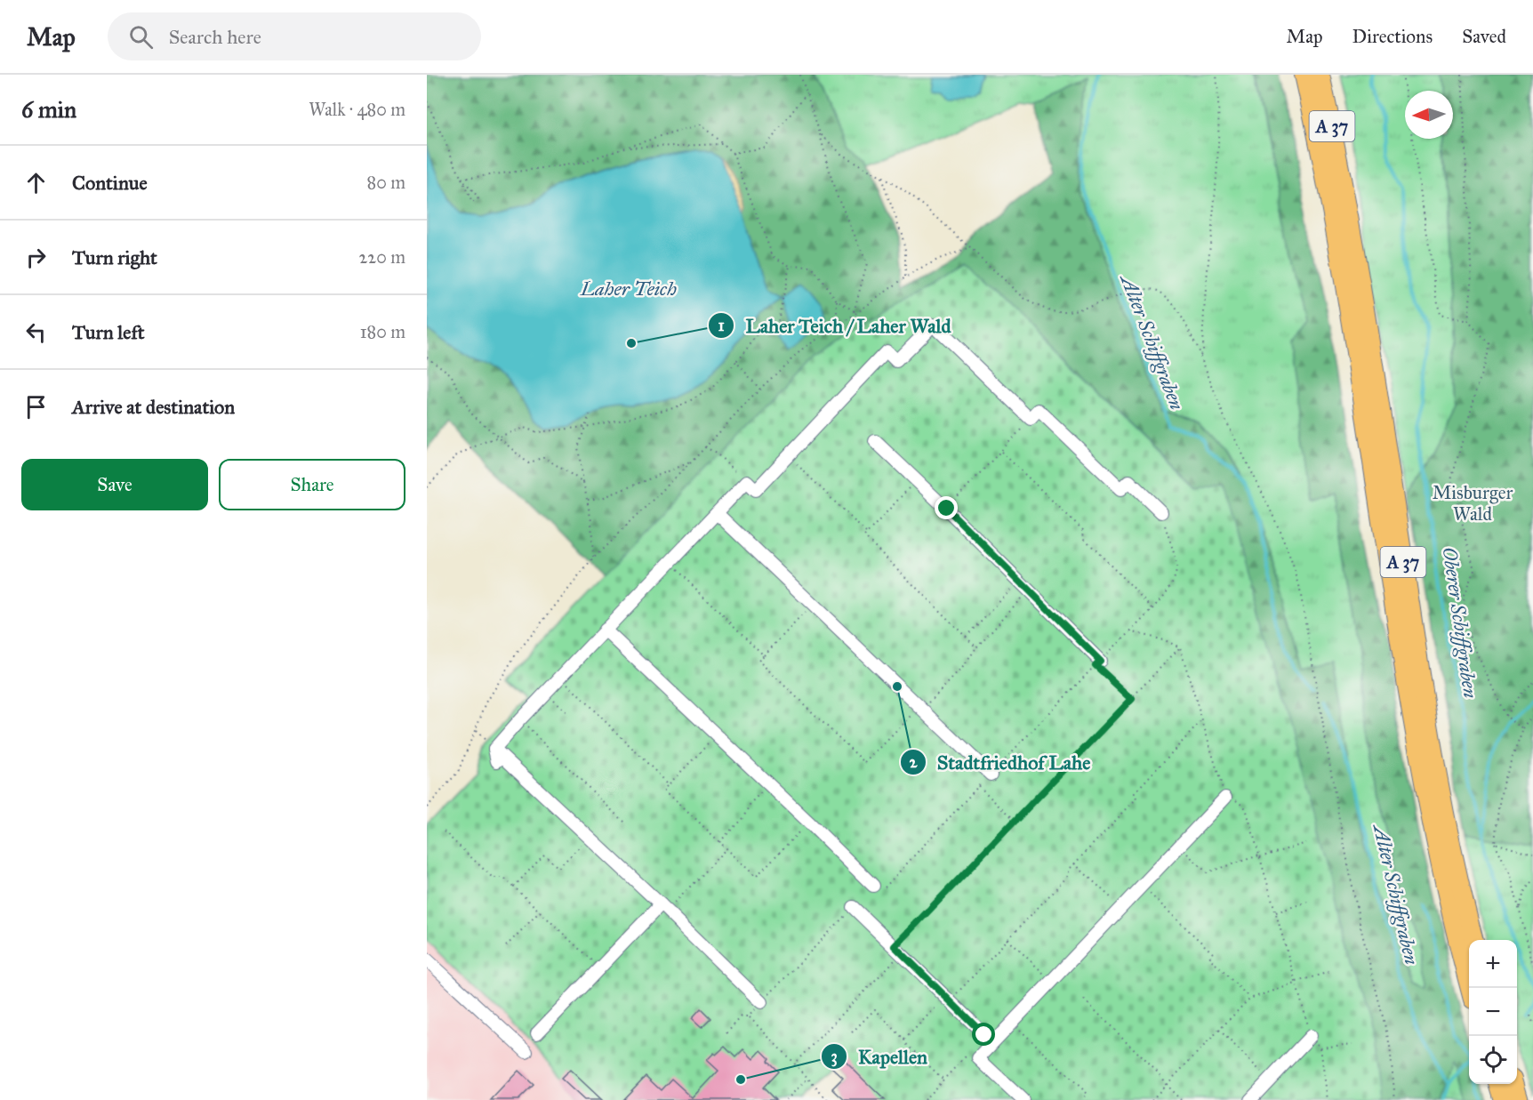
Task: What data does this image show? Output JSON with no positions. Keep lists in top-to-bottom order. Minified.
{"streets":{"highway":["A 37"]},"water":["Laher Teich","Alter Schiffgraben","Oberer Schiffgraben"],"parks":["Misburger Wald"],"places":["Laher Teich / Laher Wald","Stadtfriedhof Lahe","Kapellen"],"north":"left","page":{"header":"Map","search":"Search here","nav":["Map","Directions","Saved"],"heading":["6 min","Walk · 480 m"],"list":[["Continue","80 m"],["Turn right","220 m"],["Turn left","180 m"],"Arrive at destination"],"buttons":["Save","Share"],"map_buttons":["+","−"]}}
